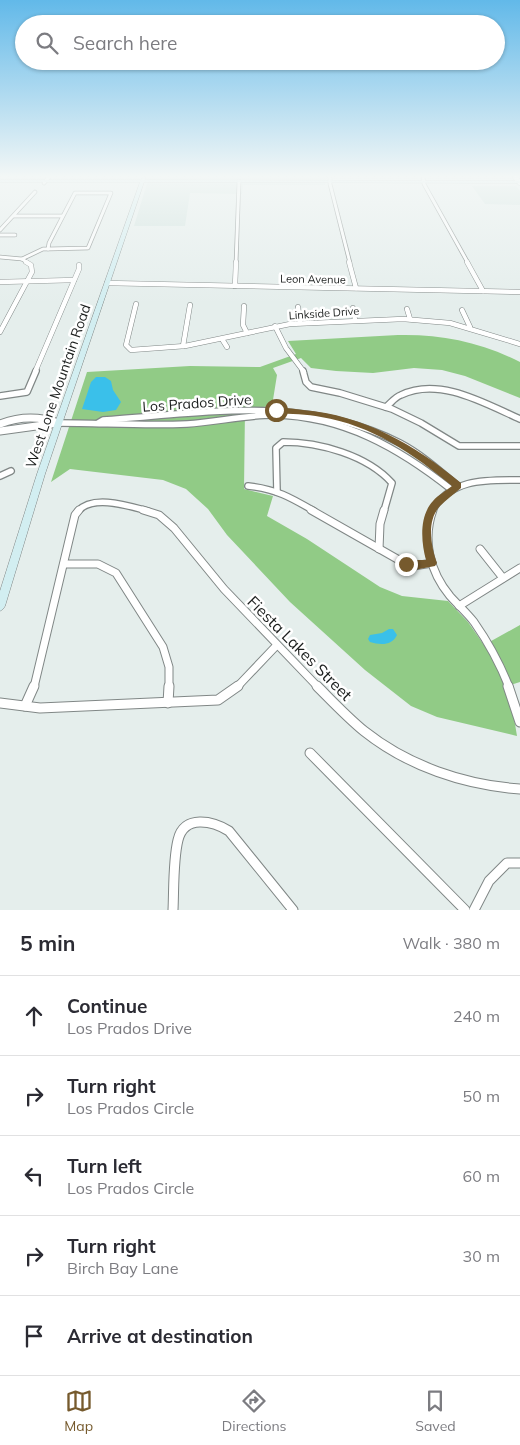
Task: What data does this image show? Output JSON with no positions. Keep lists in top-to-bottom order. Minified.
{"streets":{"main road":["West Lone Mountain Road"],"street":["Leon Avenue","Linkside Drive","Los Prados Drive","Fiesta Lakes Street"]},"crossings":[["Leon Avenue","West Lone Mountain Road"],["West Lone Mountain Road","Los Prados Drive"]],"page":{"search":"Search here","heading":["5 min","Walk · 380 m"],"list":[["Continue","Los Prados Drive","240 m"],["Turn right","Los Prados Circle","50 m"],["Turn left","Los Prados Circle","60 m"],["Turn right","Birch Bay Lane","30 m"],"Arrive at destination"],"nav":["Map","Directions","Saved"]}}
